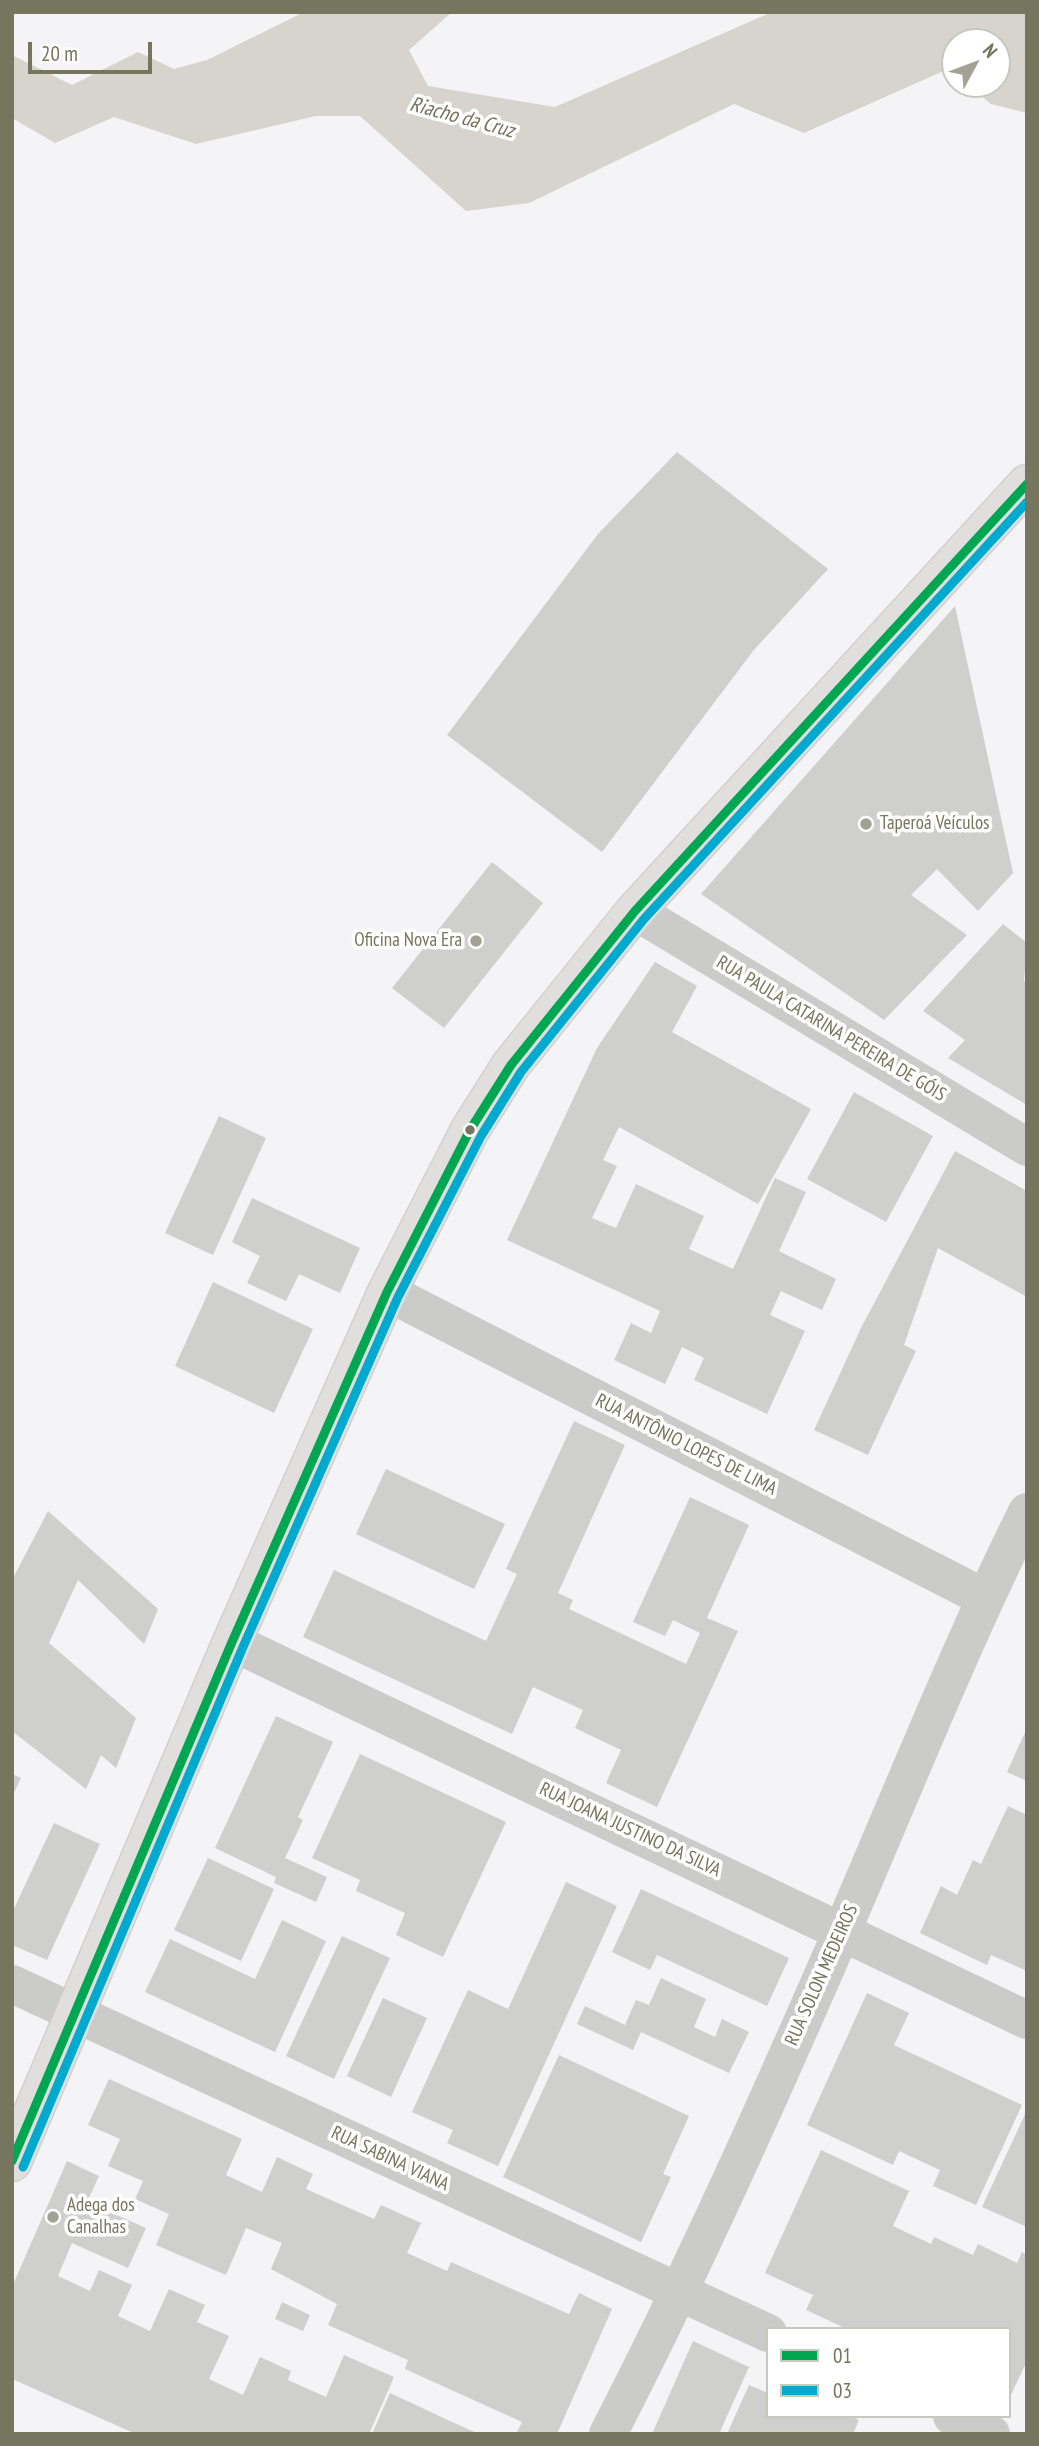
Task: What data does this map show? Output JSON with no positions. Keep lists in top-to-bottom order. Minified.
{"streets":{"street":["RUA PAULA CATARINA PEREIRA DE GÓIS","RUA ANTÔNIO LOPES DE LIMA","RUA JOANA JUSTINO DA SILVA","RUA SOLON MEDEIROS","RUA SABINA VIANA"]},"crossings":[["RUA ANTÔNIO LOPES DE LIMA","RUA SOLON MEDEIROS"],["RUA JOANA JUSTINO DA SILVA","RUA SOLON MEDEIROS"],["RUA SOLON MEDEIROS","RUA SABINA VIANA"]],"water":["Riacho da Cruz"],"places":["Taperoá Veículos","Oficina Nova Era","Adega dos Canalhas"],"lines":["transit line 01","transit line 03"],"legend":["01","03"],"scale_bar":"20 m","north":"top right"}
